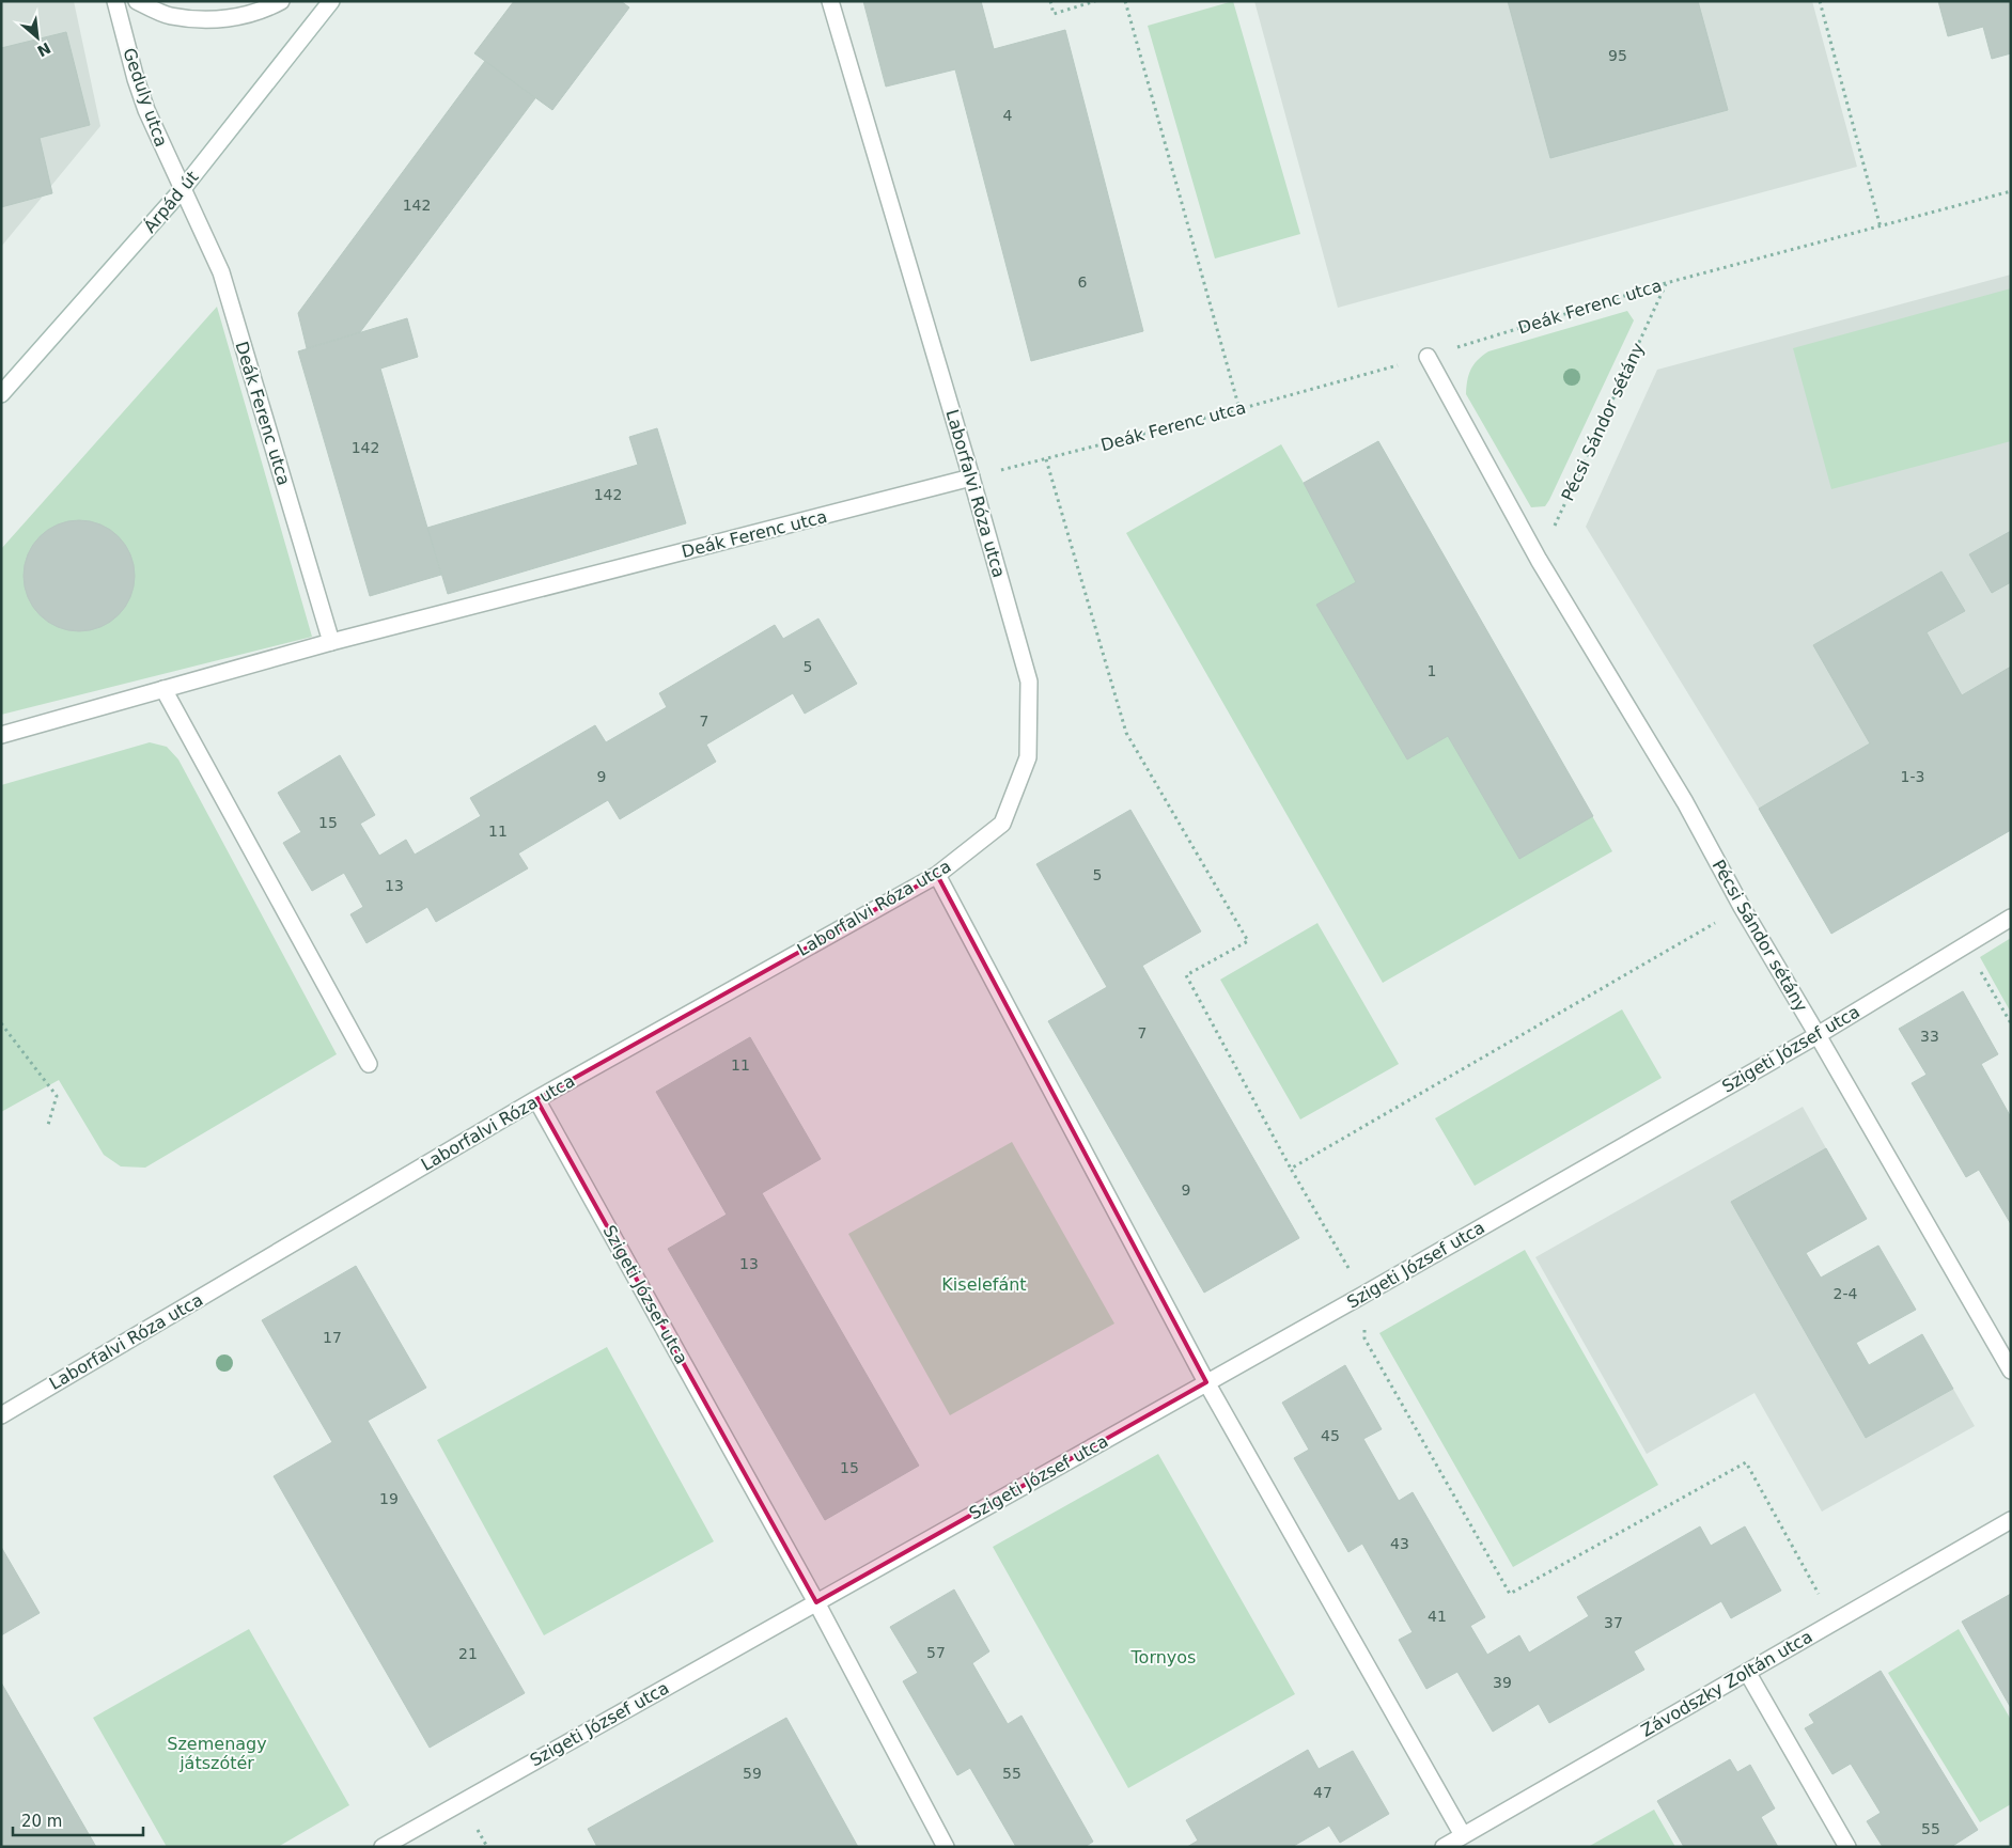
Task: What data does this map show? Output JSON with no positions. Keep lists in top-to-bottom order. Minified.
{"streets":{"street":["Geduly utca","Árpád út","Deák Ferenc utca","Pécsi Sándor sétány","Laborfalvi Róza utca","Szigeti József utca","Závodszky Zoltán utca"]},"crossings":[["Geduly utca","Árpád út"],["Geduly utca","Deák Ferenc utca"],["Árpád út","Deák Ferenc utca"],["Deák Ferenc utca","Pécsi Sándor sétány"],["Deák Ferenc utca","Laborfalvi Róza utca"],["Pécsi Sándor sétány","Szigeti József utca"],["Laborfalvi Róza utca","Szigeti József utca"]],"parks":["Kiselefánt","Tornyos","Szemenagy játszótér"],"house_numbers":["95","4","142","6","142","142","5","1","7","9","1-3","15","11","5","13","7","33","11","9","13","2-4","17","45","15","19","43","41","37","57","21","39","59","55","47","55"],"scale_bar":"20 m","north":"bottom right"}
